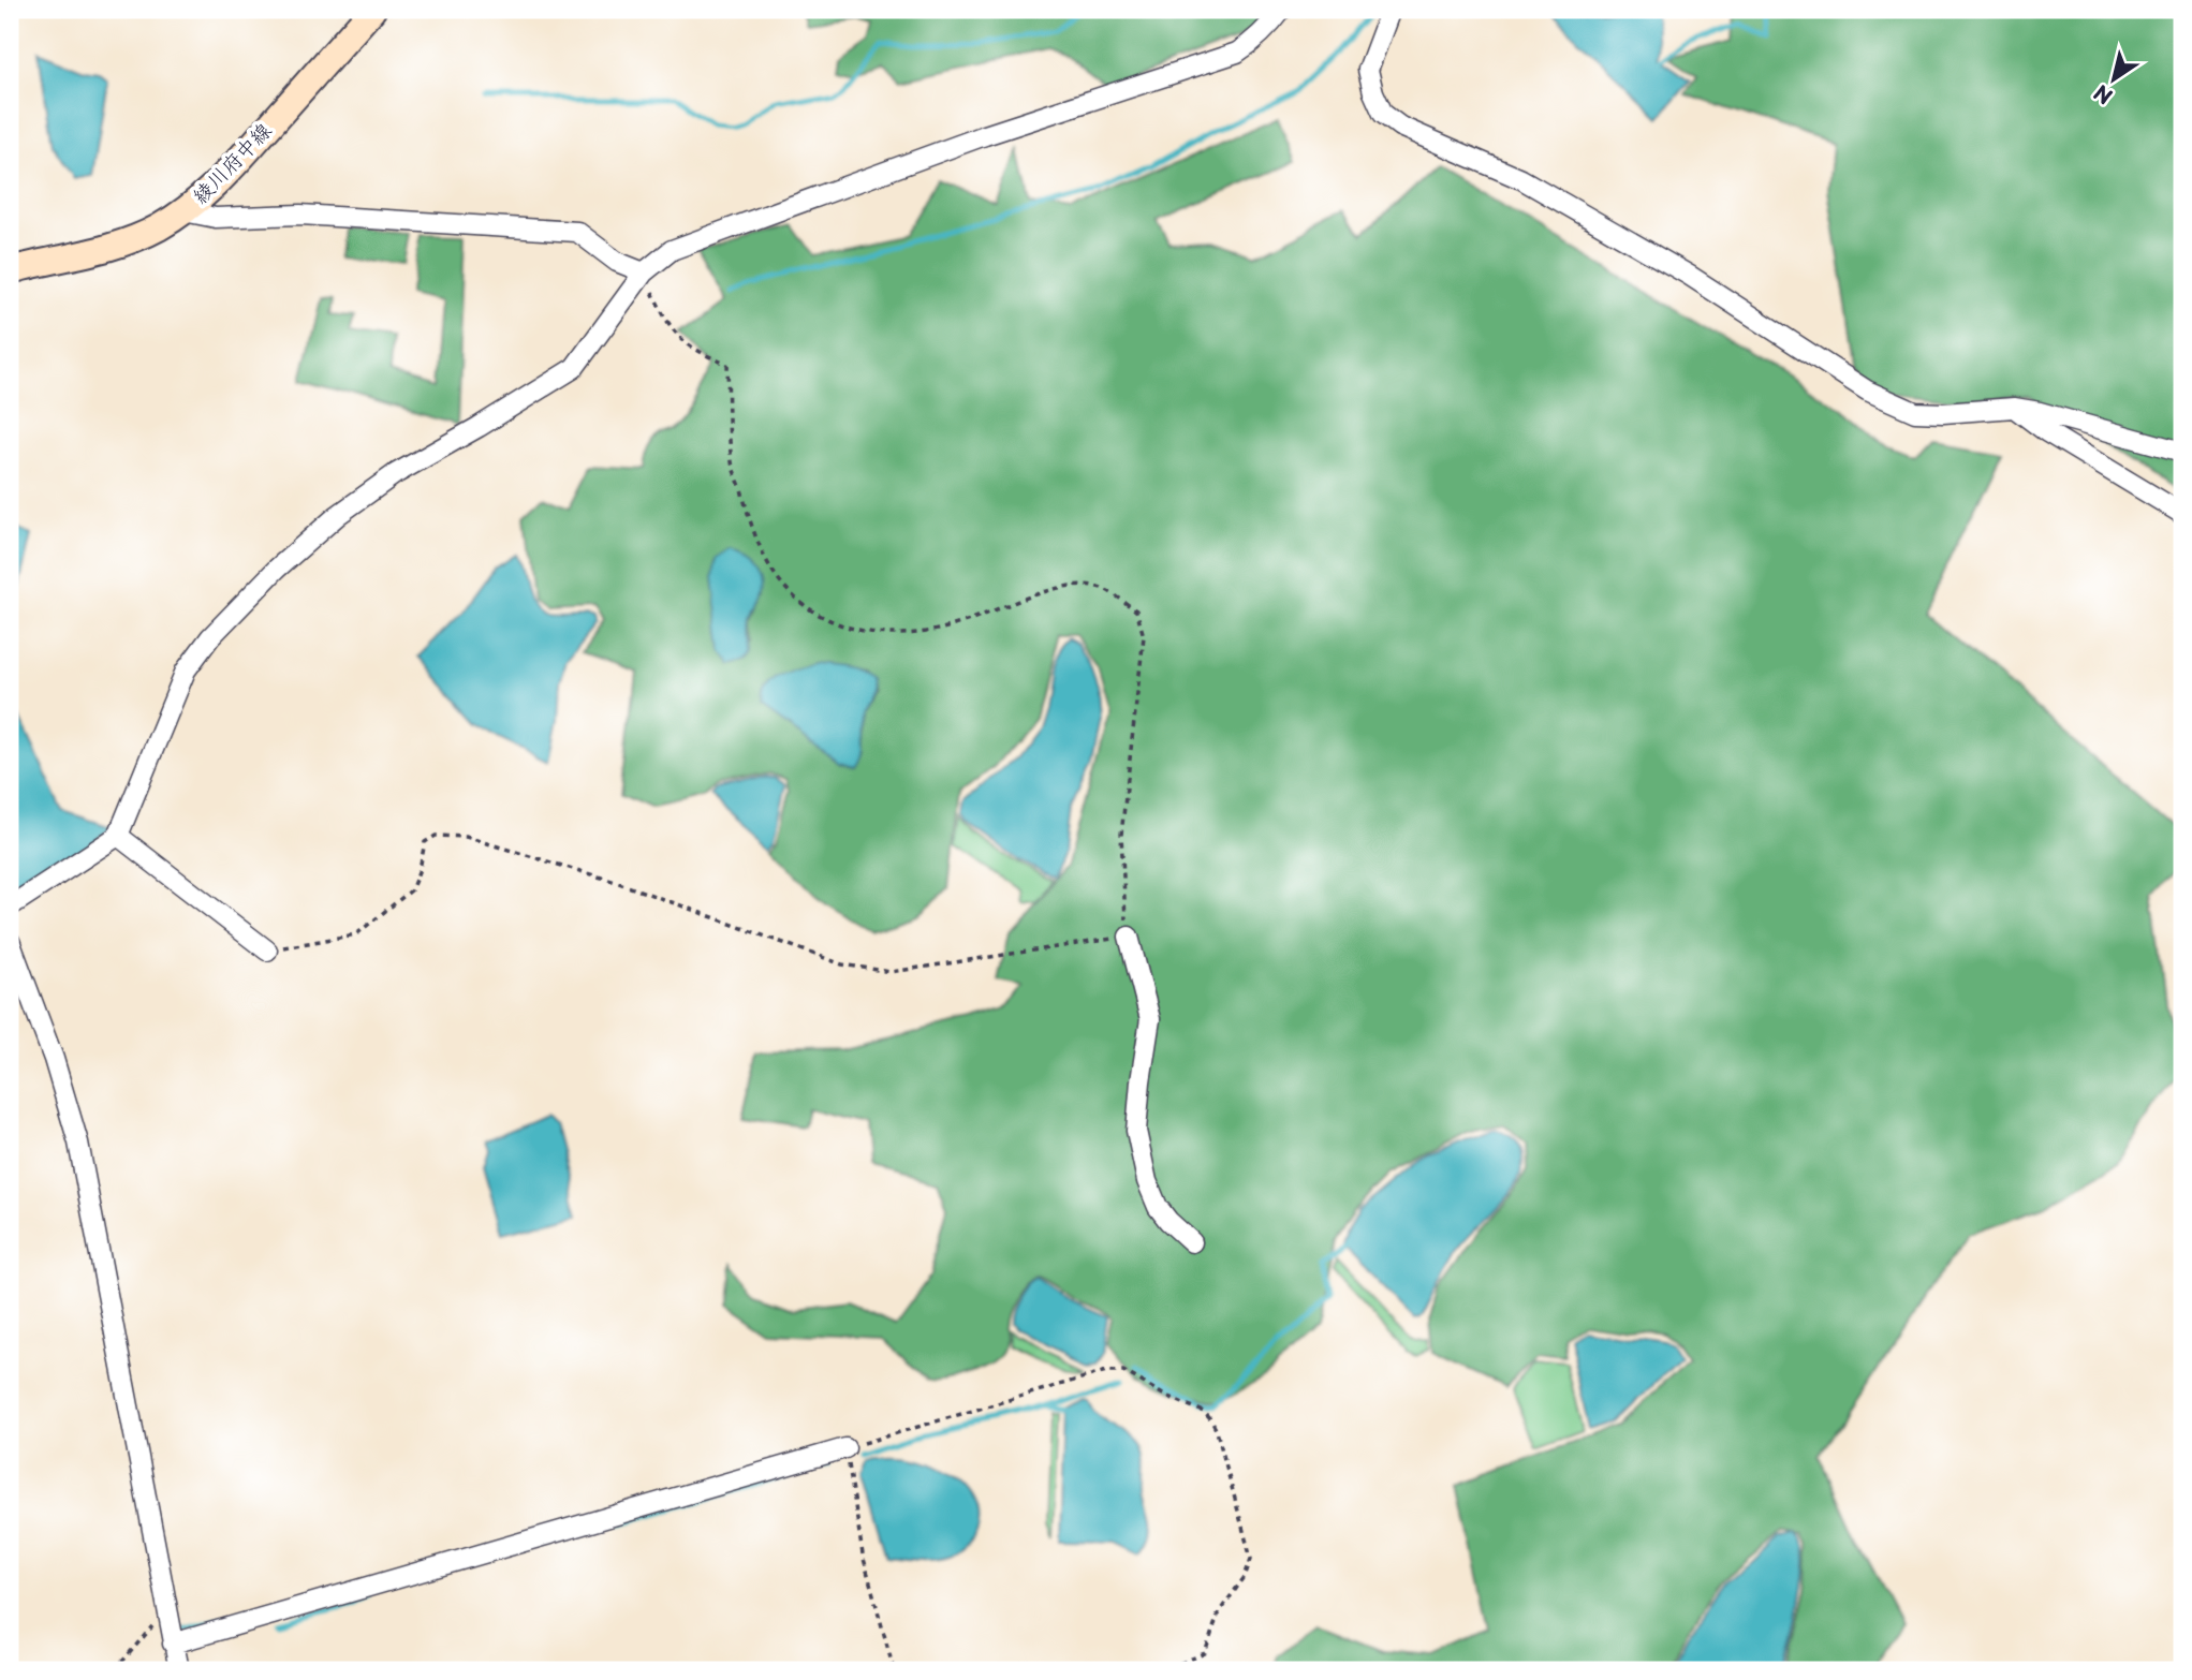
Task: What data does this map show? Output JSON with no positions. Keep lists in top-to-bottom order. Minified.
{"streets":{"main road":["綾川府中線"]},"north":"bottom left"}
